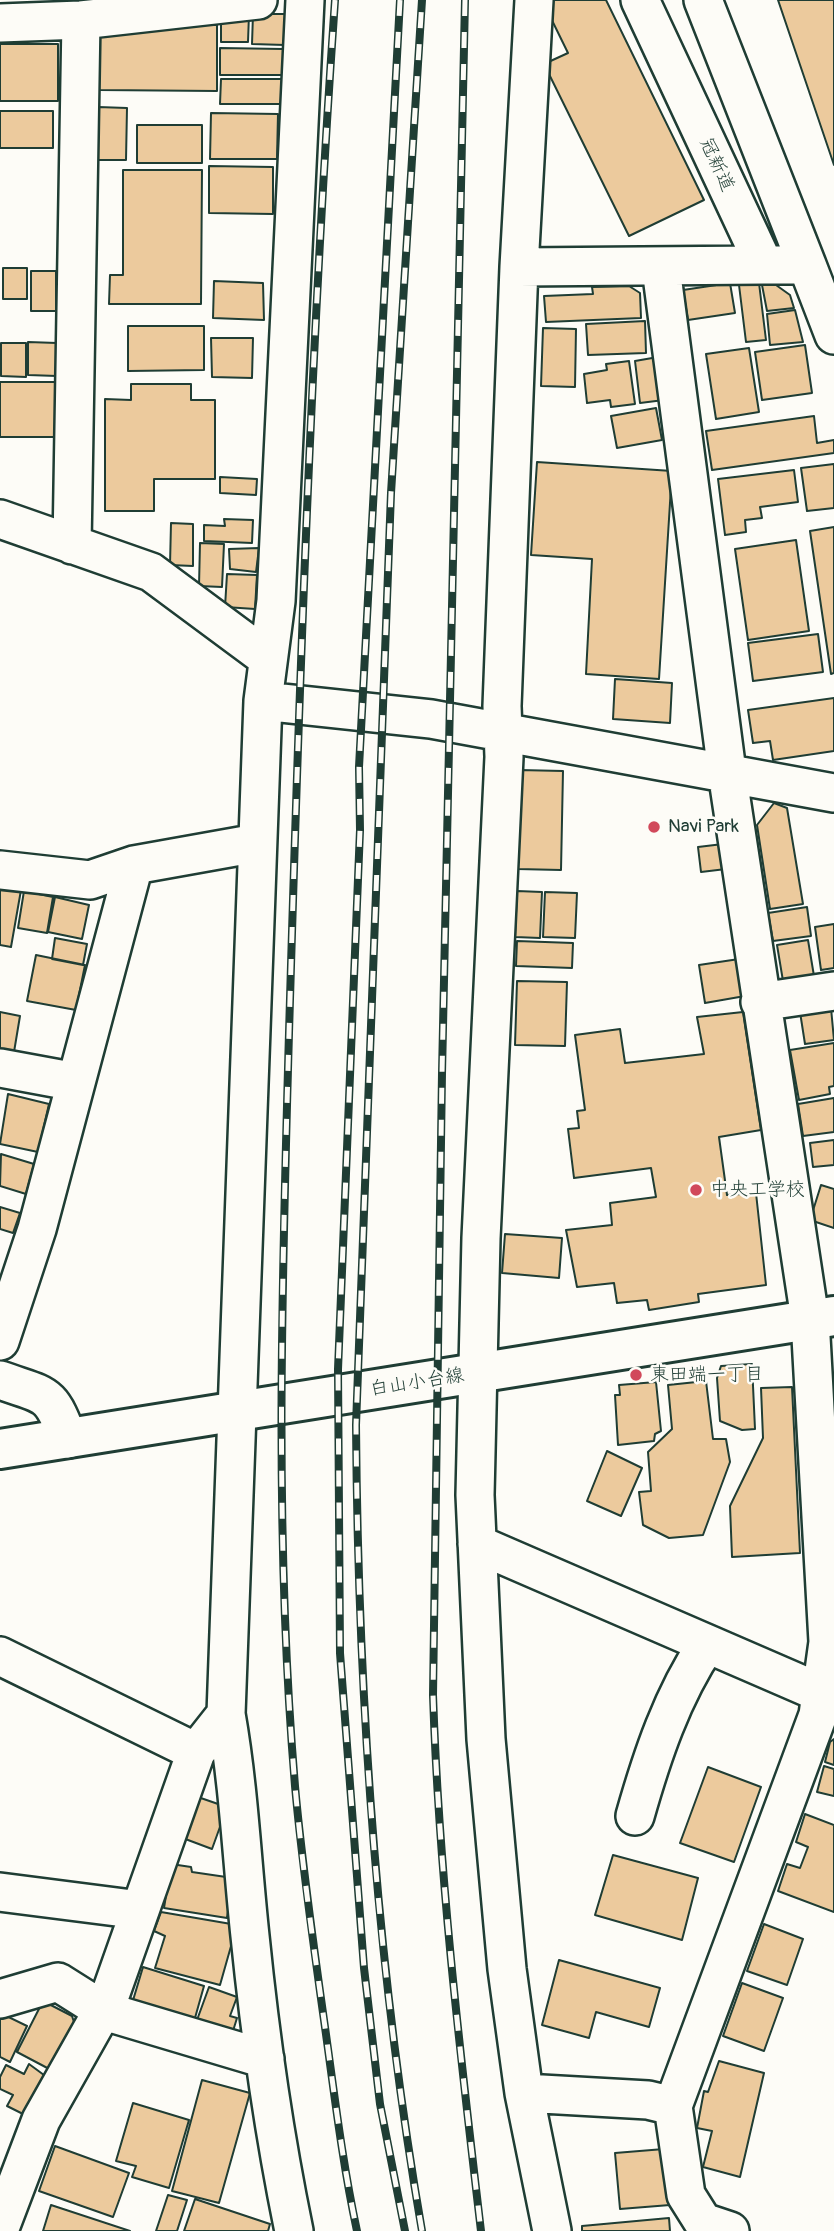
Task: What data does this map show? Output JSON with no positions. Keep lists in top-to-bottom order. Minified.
{"streets":{"main road":["白山小台線"],"street":["冠新道"]},"places":["Navi Park","中央工学校","東田端一丁目"]}
